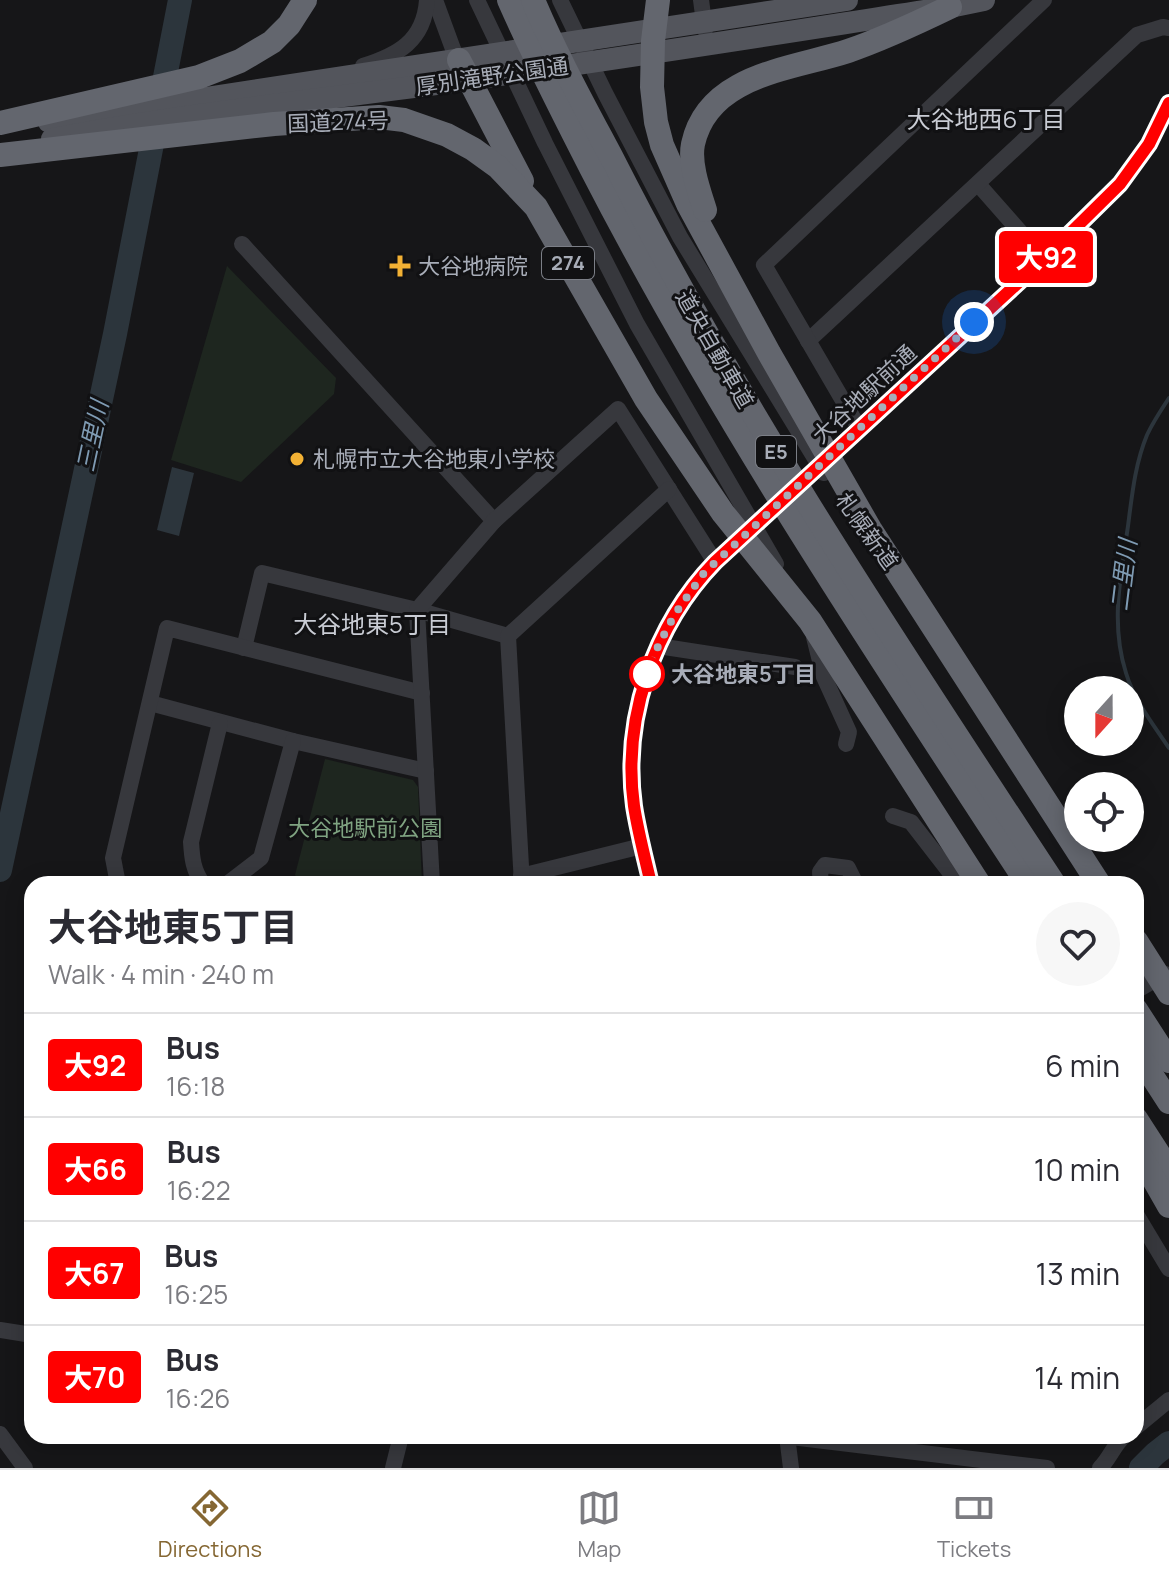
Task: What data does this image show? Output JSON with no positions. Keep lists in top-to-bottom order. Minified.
{"streets":{"highway":["国道274号","274","道央自動車道","E5","札幌新道"],"main road":["厚別滝野公園通"],"street":["大谷地駅前通"]},"crossings":[["厚別滝野公園通","国道274号"],["国道274号","274"]],"districts":["大谷地西6丁目","大谷地東5丁目"],"water":["三里川","二里川"],"parks":["大谷地駅前公園"],"places":{"health":["大谷地病院"],"other":["札幌市立大谷地東小学校","大谷地東5丁目"]},"lines":["bus line 大92"],"north":"bottom","page":{"on_map":"大92","heading":["大谷地東5丁目","Walk · 4 min · 240 m"],"list":[{"mark":"大92","name":"Bus","note":"16:18","value":"6 min"},{"mark":"大66","name":"Bus","note":"16:22","value":"10 min"},{"mark":"大67","name":"Bus","note":"16:25","value":"13 min"},{"mark":"大70","name":"Bus","note":"16:26","value":"14 min"}],"tabs":["Directions","Map","Tickets"]}}
